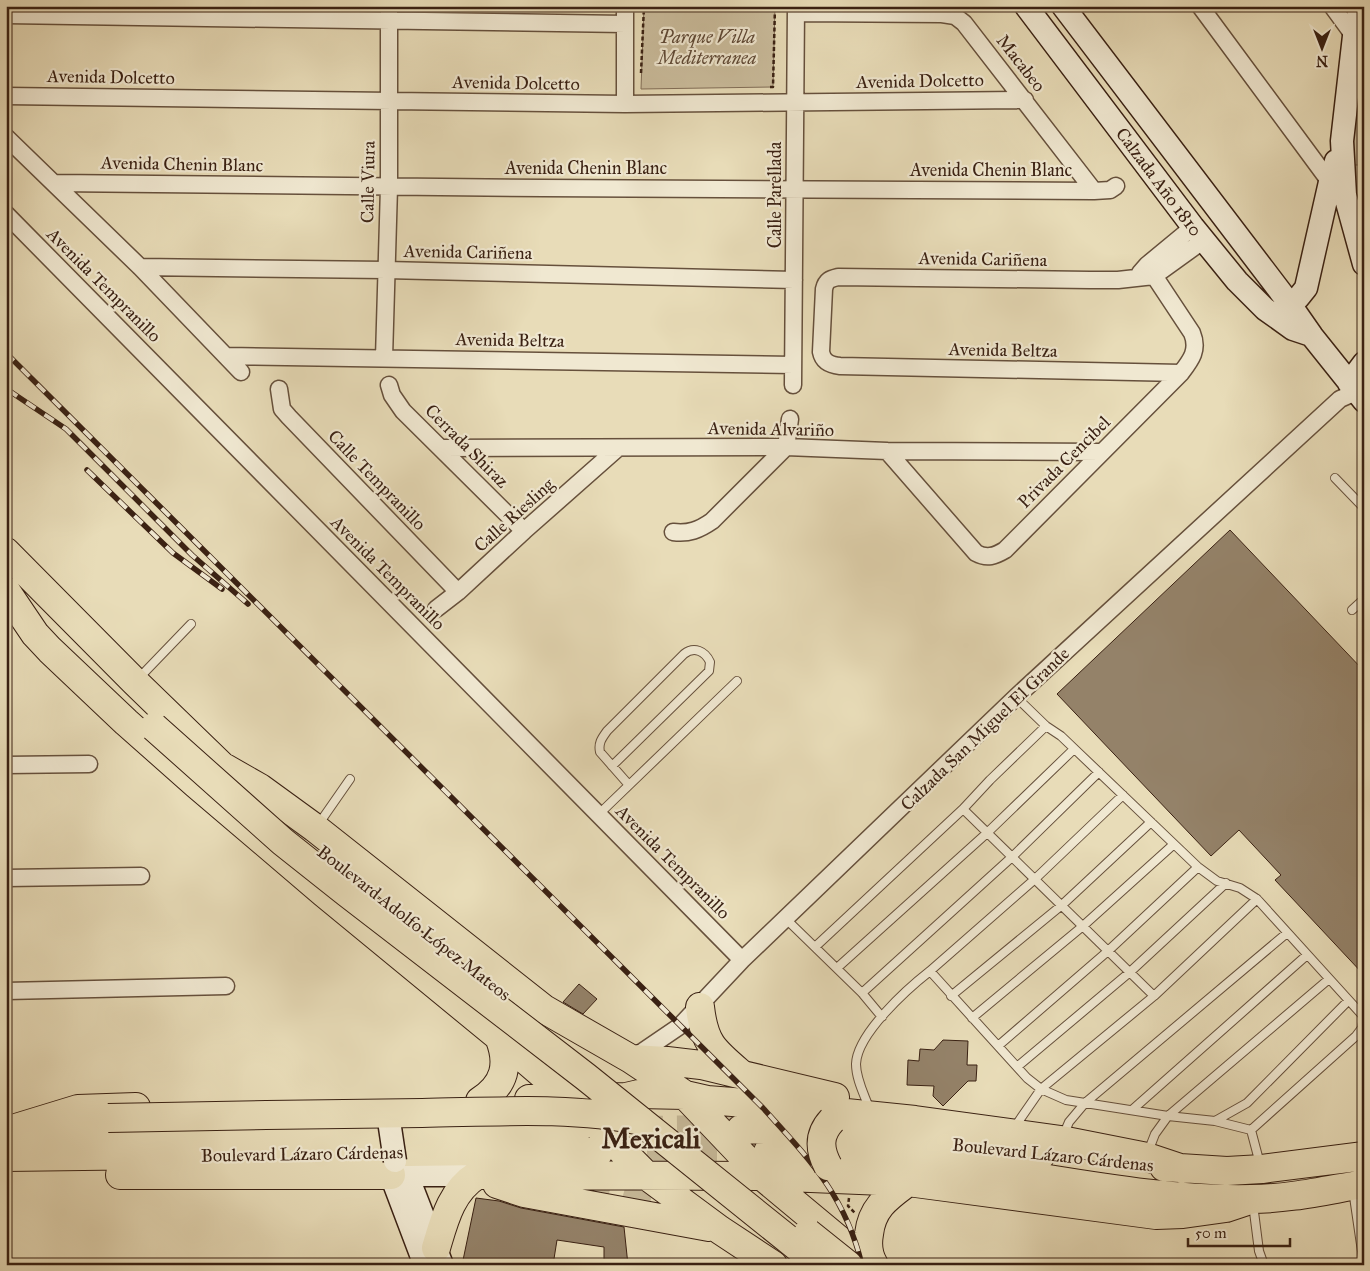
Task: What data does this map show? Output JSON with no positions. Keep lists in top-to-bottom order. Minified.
{"streets":{"highway":["Boulevard Adolfo López Mateos","Boulevard Lázaro Cárdenas"],"street":["Macabeo","Avenida Dolcetto","Avenida Chenin Blanc","Calle Viura","Calzada Año 1810","Calle Parellada","Avenida Cariñena","Avenida Tempranillo","Avenida Beltza","Avenida Alvariño","Cerrada Shiraz","Privada Cencibel","Calle Tempranillo","Calle Riesling","Calzada San Miguel El Grande"]},"crossings":[["Macabeo","Avenida Dolcetto"],["Macabeo","Avenida Chenin Blanc"],["Macabeo","Calle Parellada"],["Avenida Dolcetto","Calle Viura"],["Avenida Dolcetto","Calle Parellada"],["Avenida Chenin Blanc","Calle Viura"],["Avenida Chenin Blanc","Calle Parellada"],["Calle Viura","Avenida Cariñena"],["Calle Viura","Avenida Beltza"],["Calzada Año 1810","Avenida Cariñena"],["Calzada Año 1810","Calzada San Miguel El Grande"],["Calle Parellada","Avenida Cariñena"],["Calle Parellada","Avenida Beltza"],["Avenida Cariñena","Avenida Beltza"],["Avenida Cariñena","Privada Cencibel"],["Avenida Tempranillo","Calzada San Miguel El Grande"],["Avenida Beltza","Privada Cencibel"],["Avenida Alvariño","Cerrada Shiraz"],["Avenida Alvariño","Privada Cencibel"],["Avenida Alvariño","Calle Riesling"],["Cerrada Shiraz","Calle Riesling"],["Calle Tempranillo","Calle Riesling"]],"districts":["Mexicali"],"parks":["Parque Villa Mediterranea"],"scale_bar":"50 m","north":"bottom"}
